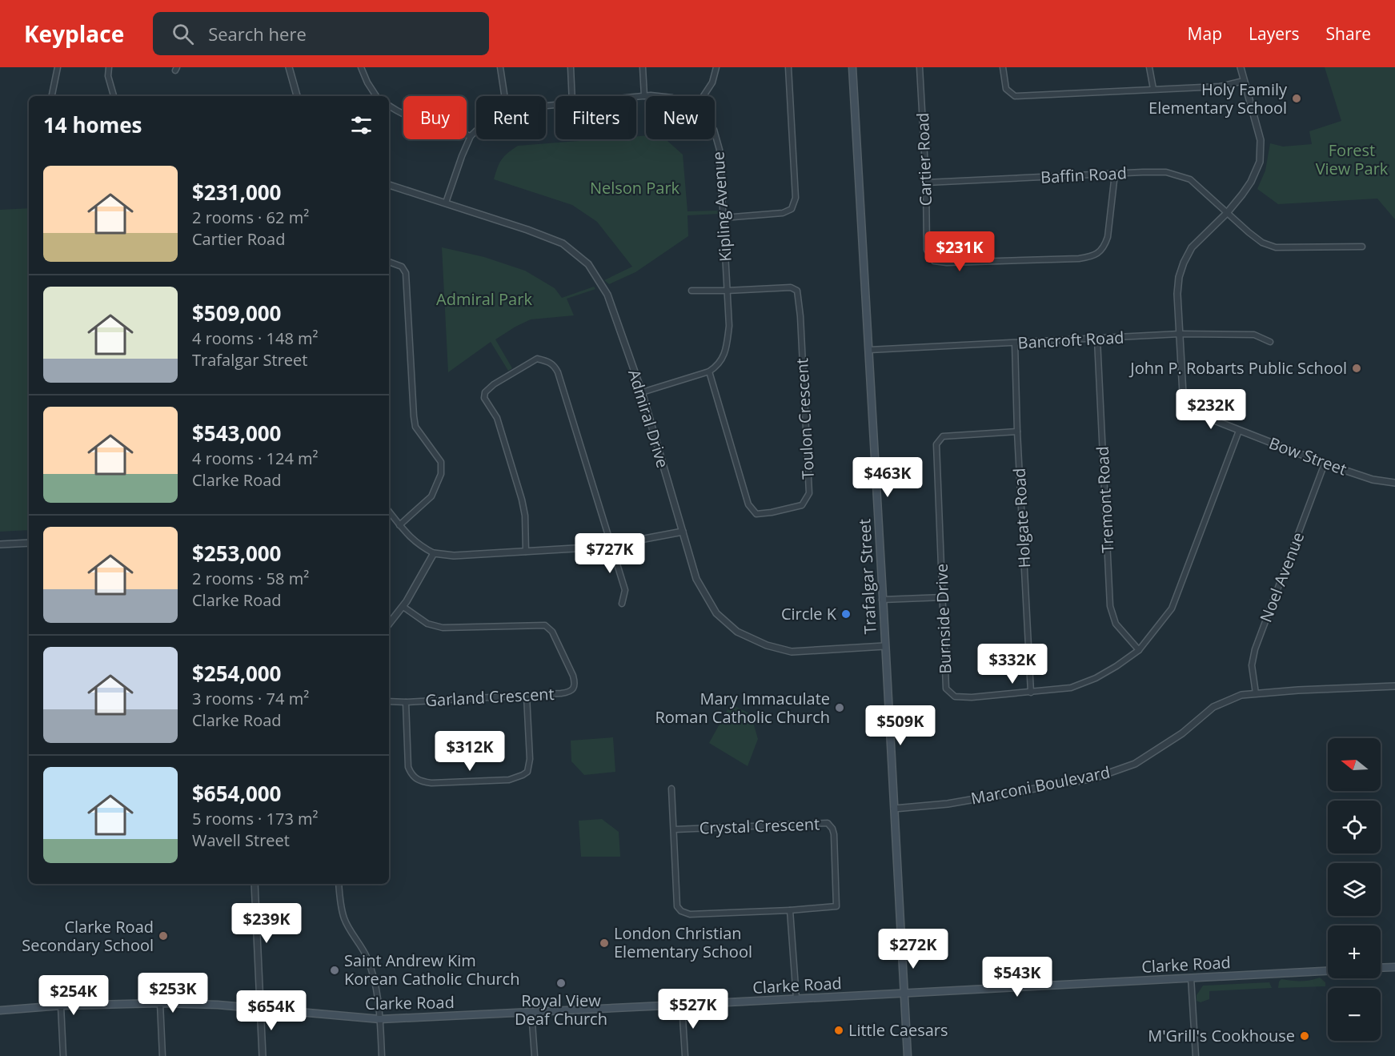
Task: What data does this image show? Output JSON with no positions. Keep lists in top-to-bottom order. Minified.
{"streets":{"main road":["Trafalgar Street","Clarke Road"],"street":["Cartier Road","Baffin Road","Kipling Avenue","Bancroft Road","Admiral Drive","Toulon Crescent","Bow Street","Tremont Road","Holgate Road","Noel Avenue","Burnside Drive","Garland Crescent","Marconi Boulevard","Crystal Crescent"]},"crossings":[["Cartier Road","Baffin Road"],["Kipling Avenue","Admiral Drive"],["Kipling Avenue","Toulon Crescent"],["Bancroft Road","Bow Street"],["Bancroft Road","Tremont Road"],["Bancroft Road","Holgate Road"],["Bancroft Road","Trafalgar Street"],["Admiral Drive","Trafalgar Street"],["Bow Street","Noel Avenue"],["Bow Street","Burnside Drive"],["Tremont Road","Burnside Drive"],["Holgate Road","Burnside Drive"],["Trafalgar Street","Marconi Boulevard"],["Trafalgar Street","Clarke Road"],["Noel Avenue","Marconi Boulevard"]],"parks":["Forest View Park","Nelson Park","Admiral Park"],"places":["Holy Family Elementary School","John P. Robarts Public School","Circle K","Mary Immaculate Roman Catholic Church","Clarke Road Secondary School","London Christian Elementary School","Saint Andrew Kim Korean Catholic Church","Royal View Deaf Church","Little Caesars","M'Grill's Cookhouse"],"north":"left","page":{"header":"Keyplace","search":"Search here","nav":["Map","Layers","Share"],"chip":["Buy","Rent","Filters","New"],"heading":"14 homes","list":[{"name":"$231,000","note":"2 rooms · 62 m² · Cartier Road"},{"name":"$509,000","note":"4 rooms · 148 m² · Trafalgar Street"},{"name":"$543,000","note":"4 rooms · 124 m² · Clarke Road"},{"name":"$253,000","note":"2 rooms · 58 m² · Clarke Road"},{"name":"$254,000","note":"3 rooms · 74 m² · Clarke Road"},{"name":"$654,000","note":"5 rooms · 173 m² · Wavell Street"}],"price":["$231K","$232K","$463K","$727K","$332K","$509K","$312K","$239K","$272K","$543K","$253K","$254K","$527K","$654K"],"map_buttons":["+","−"]}}
